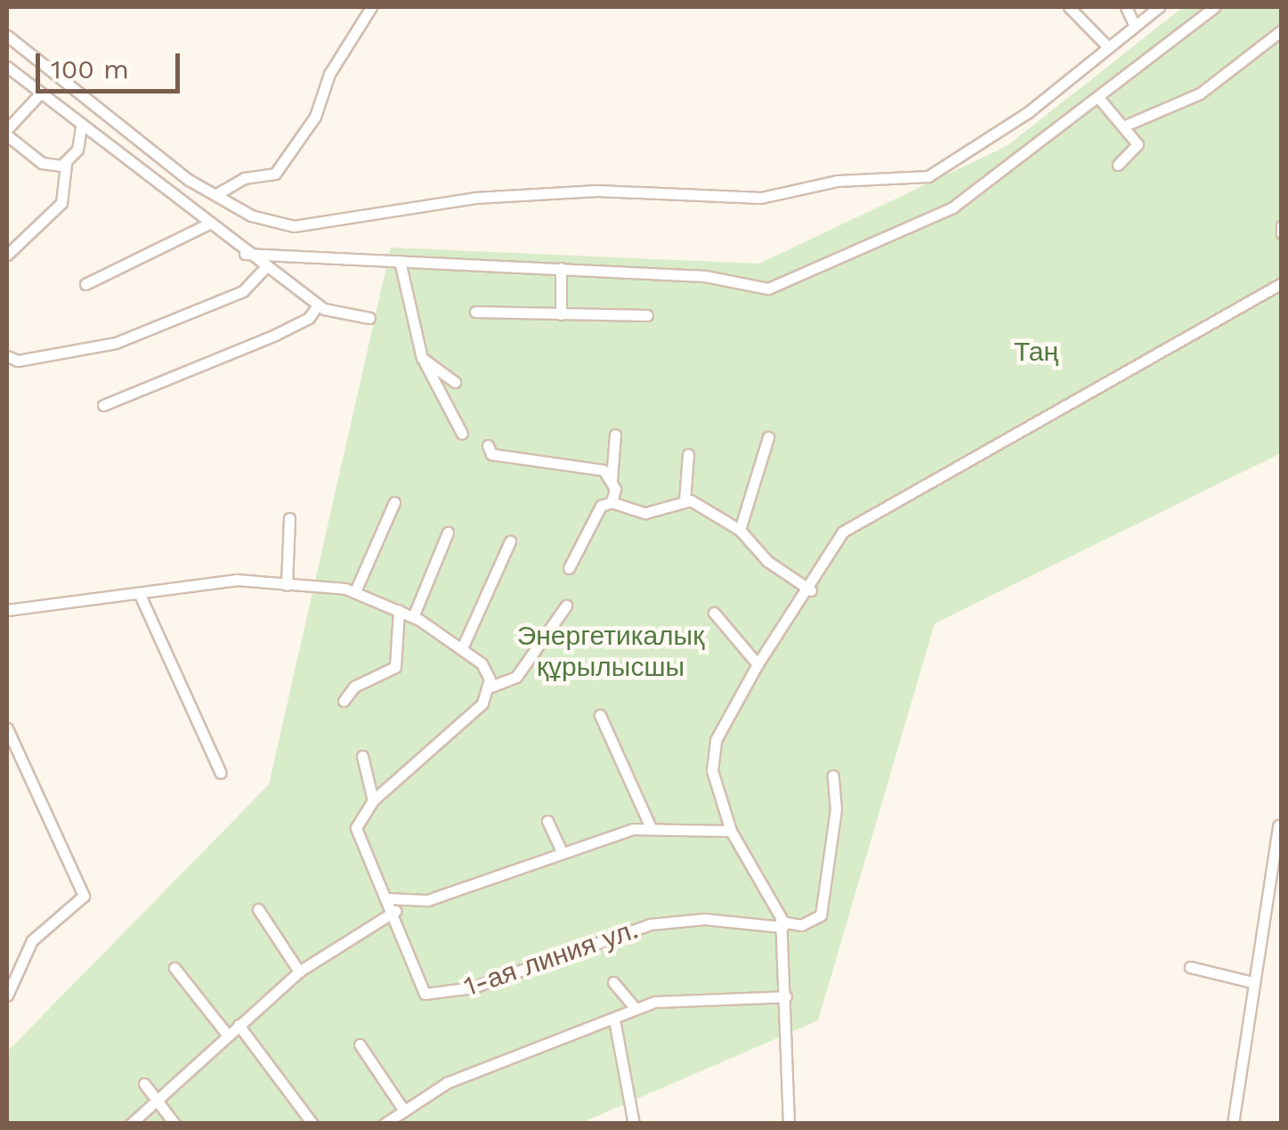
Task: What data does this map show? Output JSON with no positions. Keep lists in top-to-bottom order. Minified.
{"streets":{"street":["1-ая линия ул."]},"parks":["Таң","Энергетикалық құрылысшы"],"scale_bar":"100 m"}
